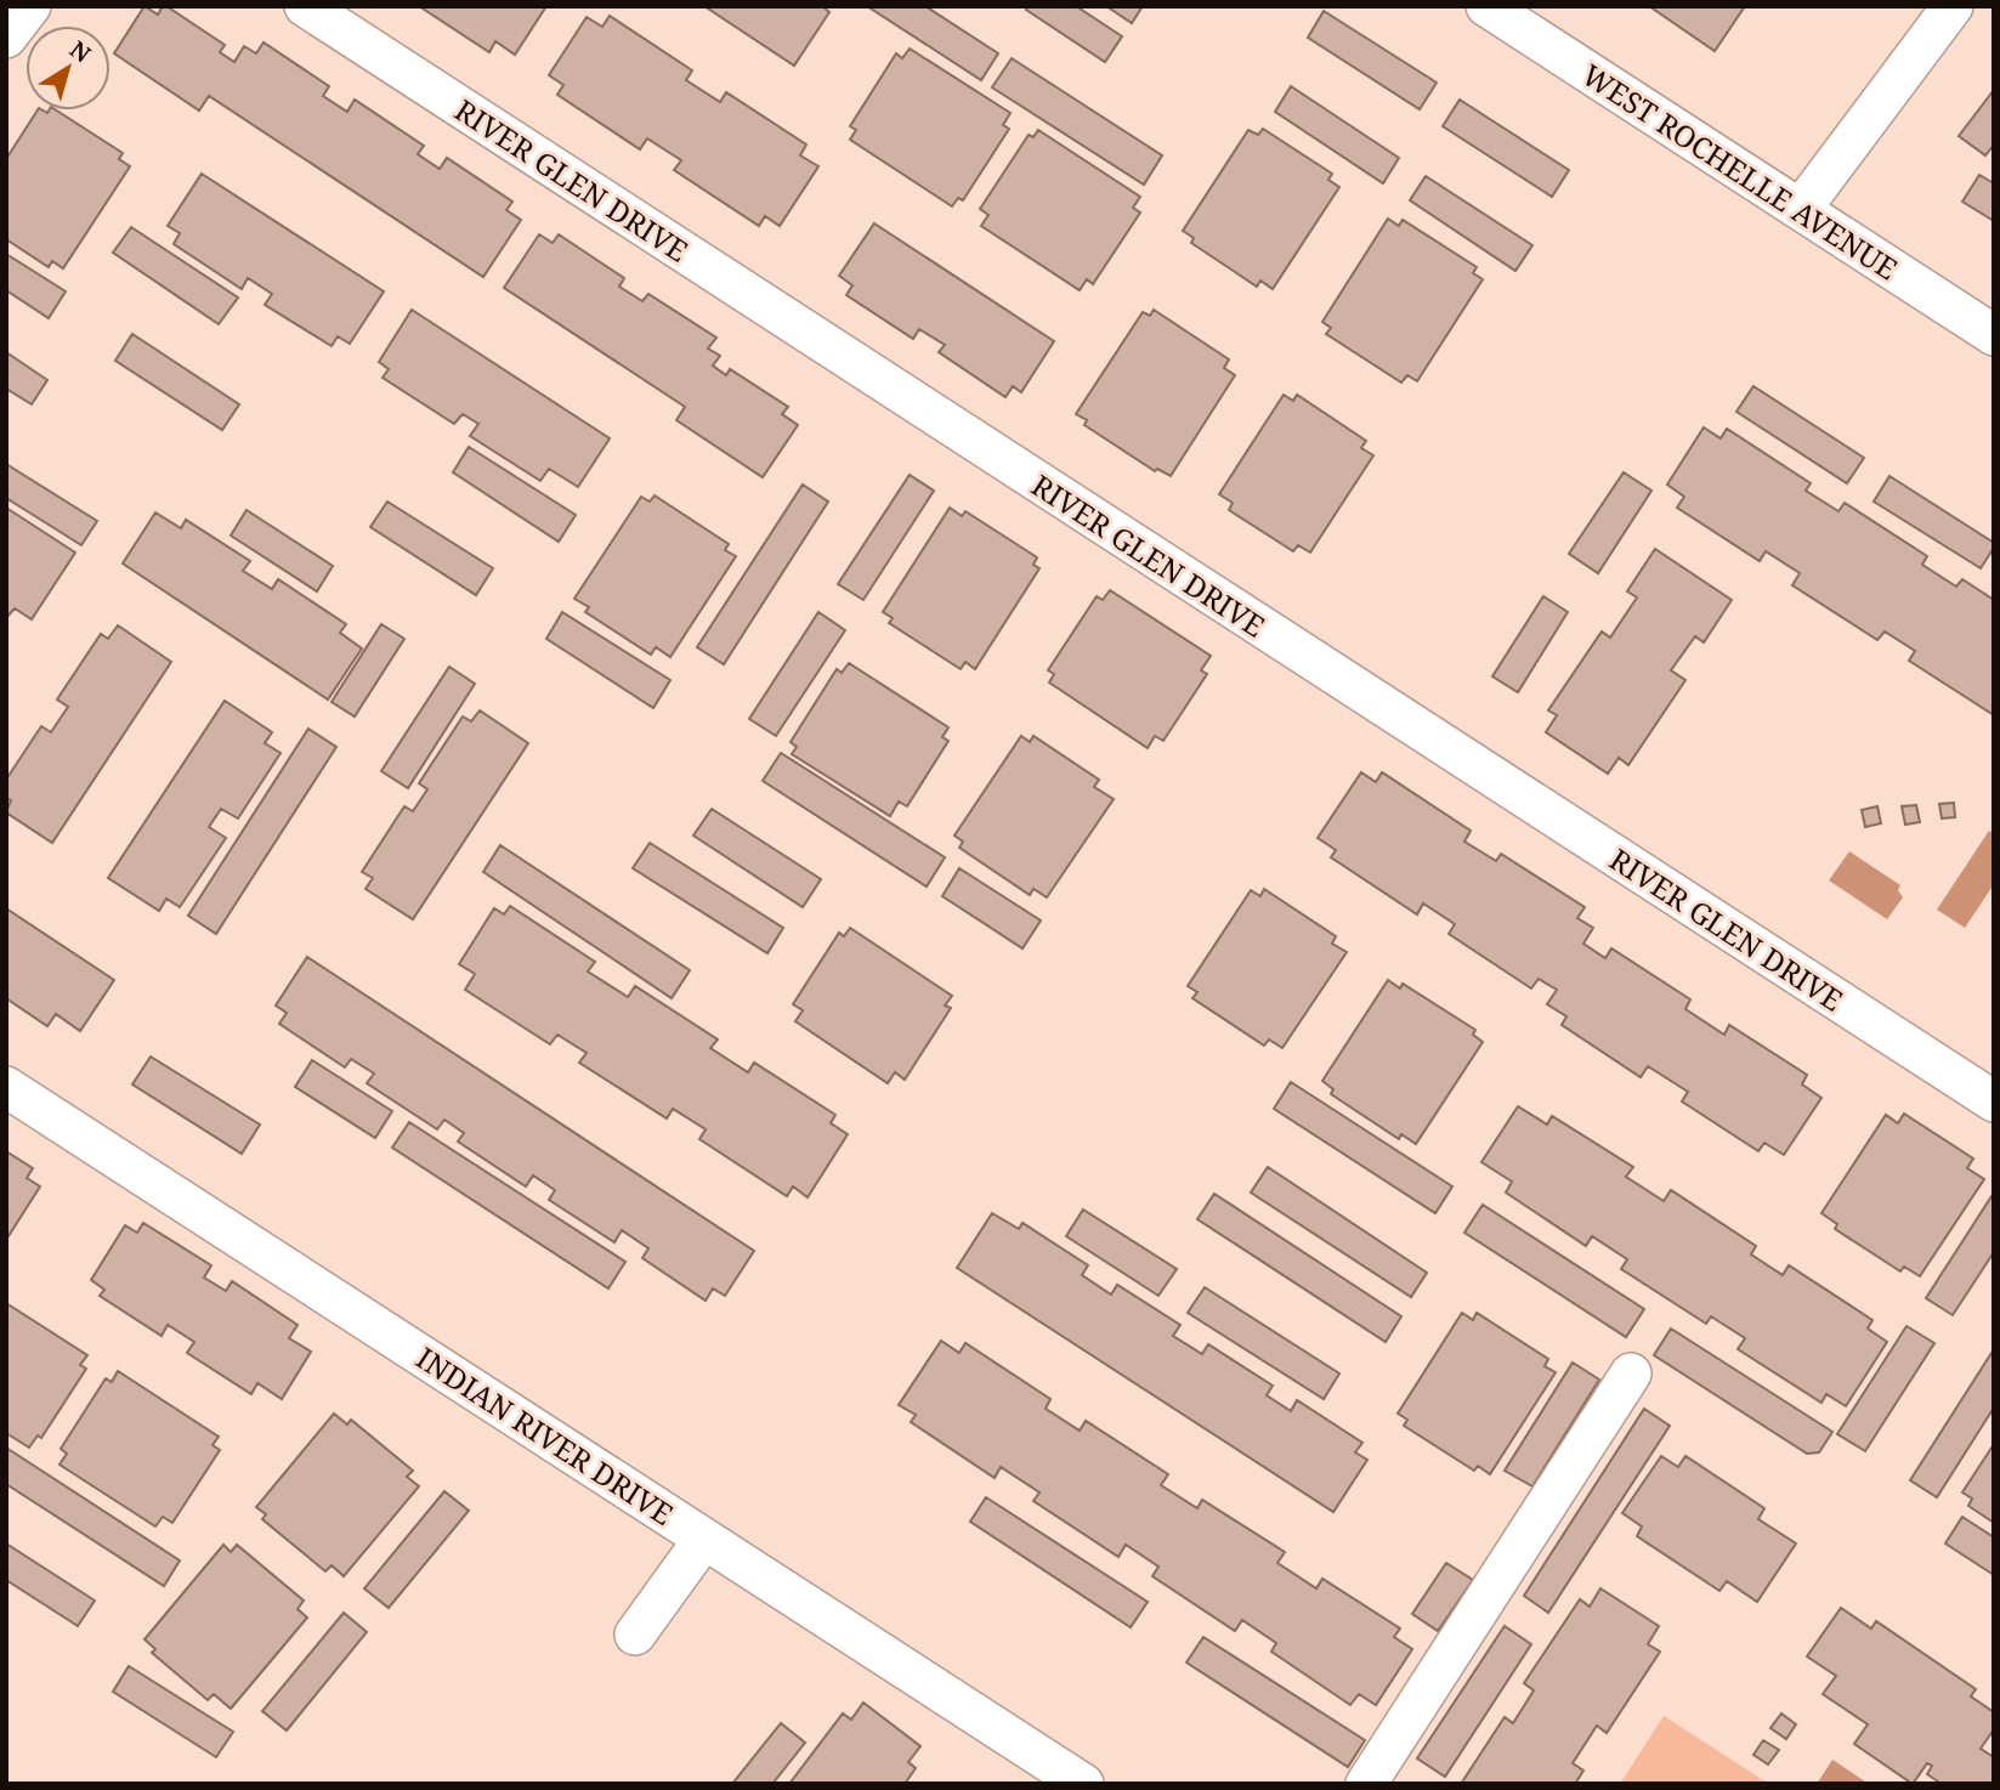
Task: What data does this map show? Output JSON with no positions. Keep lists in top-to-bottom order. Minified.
{"streets":{"street":["WEST ROCHELLE AVENUE","RIVER GLEN DRIVE","INDIAN RIVER DRIVE"]},"north":"top right"}
